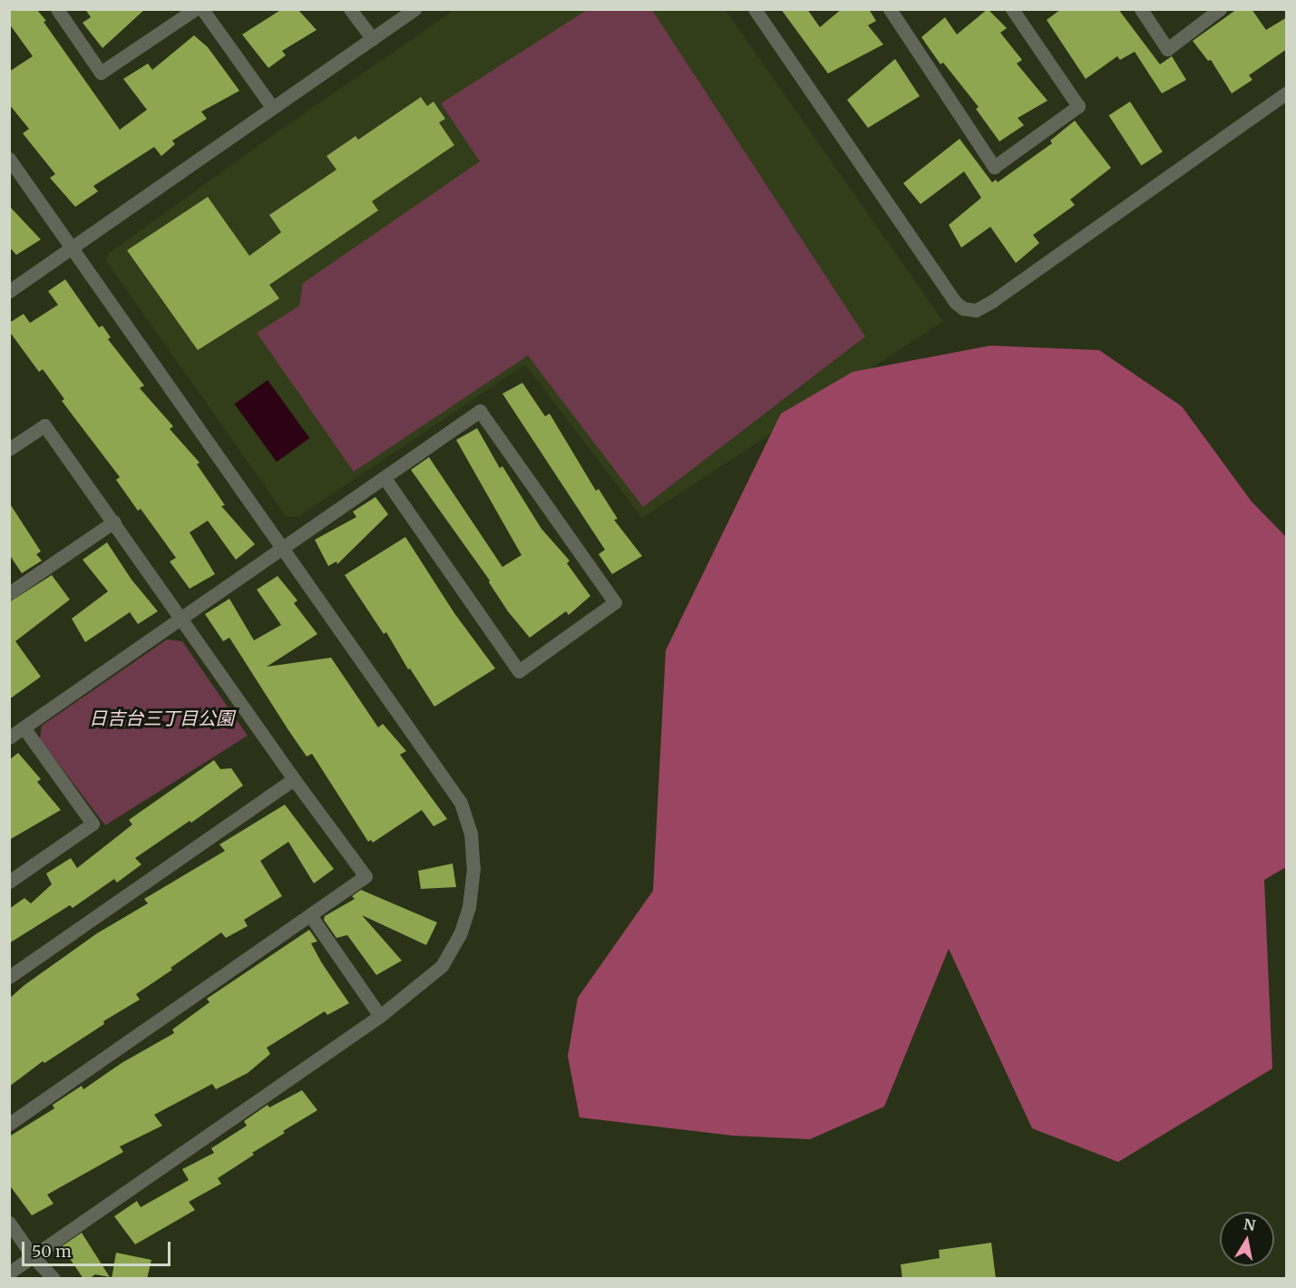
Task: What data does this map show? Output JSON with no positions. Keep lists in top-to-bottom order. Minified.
{"parks":["日吉台三丁目公園"],"scale_bar":"50 m","north":"top"}
